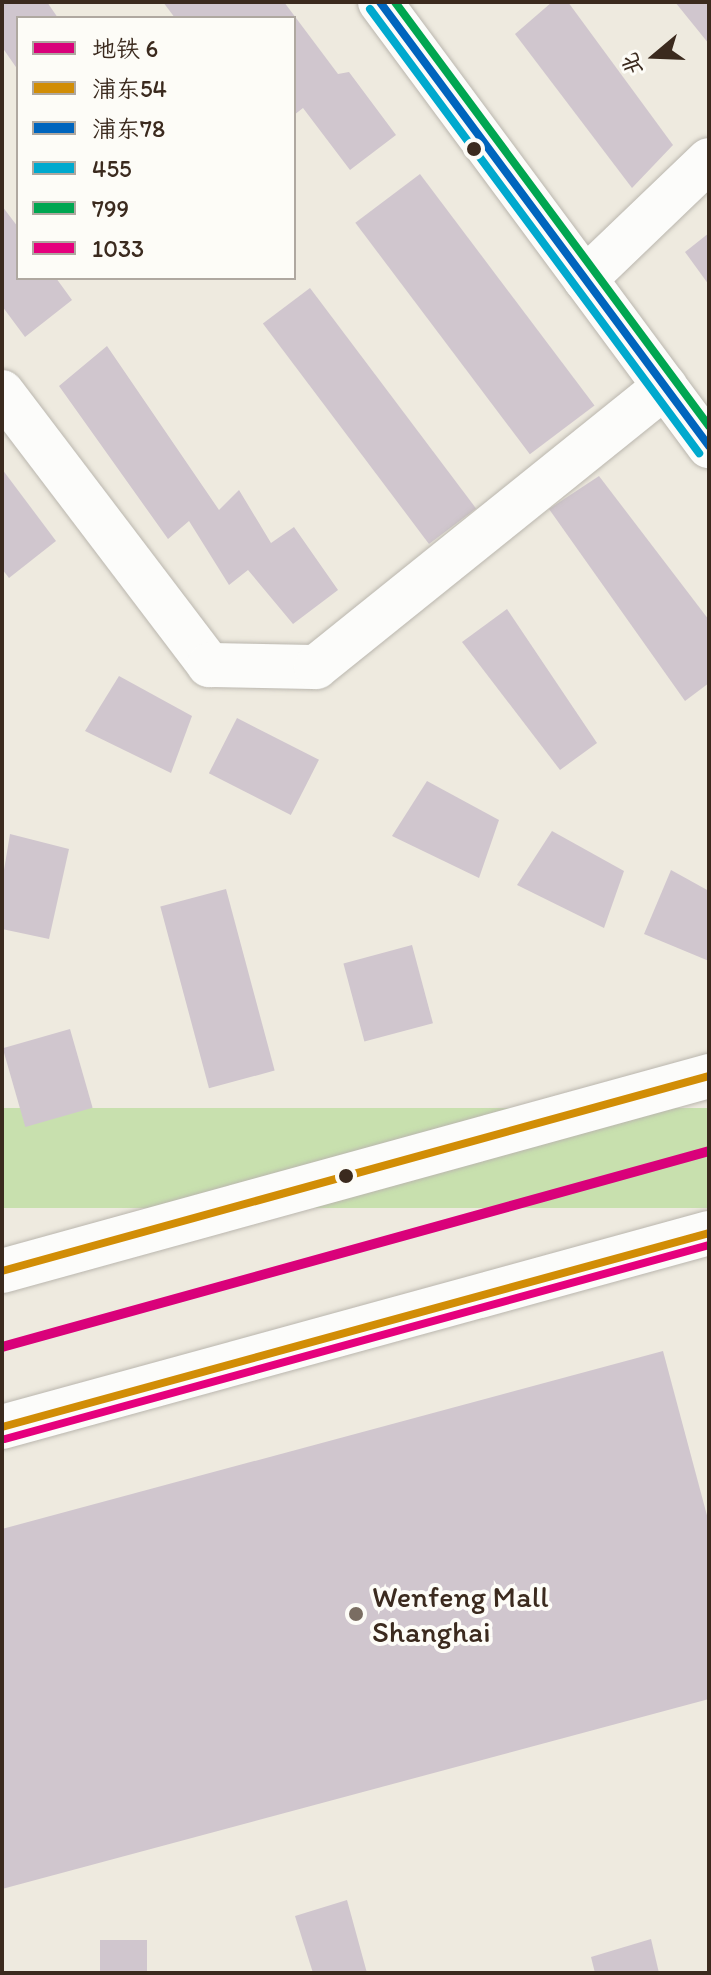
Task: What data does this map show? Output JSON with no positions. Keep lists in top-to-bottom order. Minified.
{"places":["Wenfeng Mall Shanghai"],"lines":["transit line 浦东78","transit line 799","transit line 455","transit line 浦东54","metro line 6","transit line 1033"],"legend":["地铁 6","浦东54","浦东78","455","799","1033"],"north":"left"}
